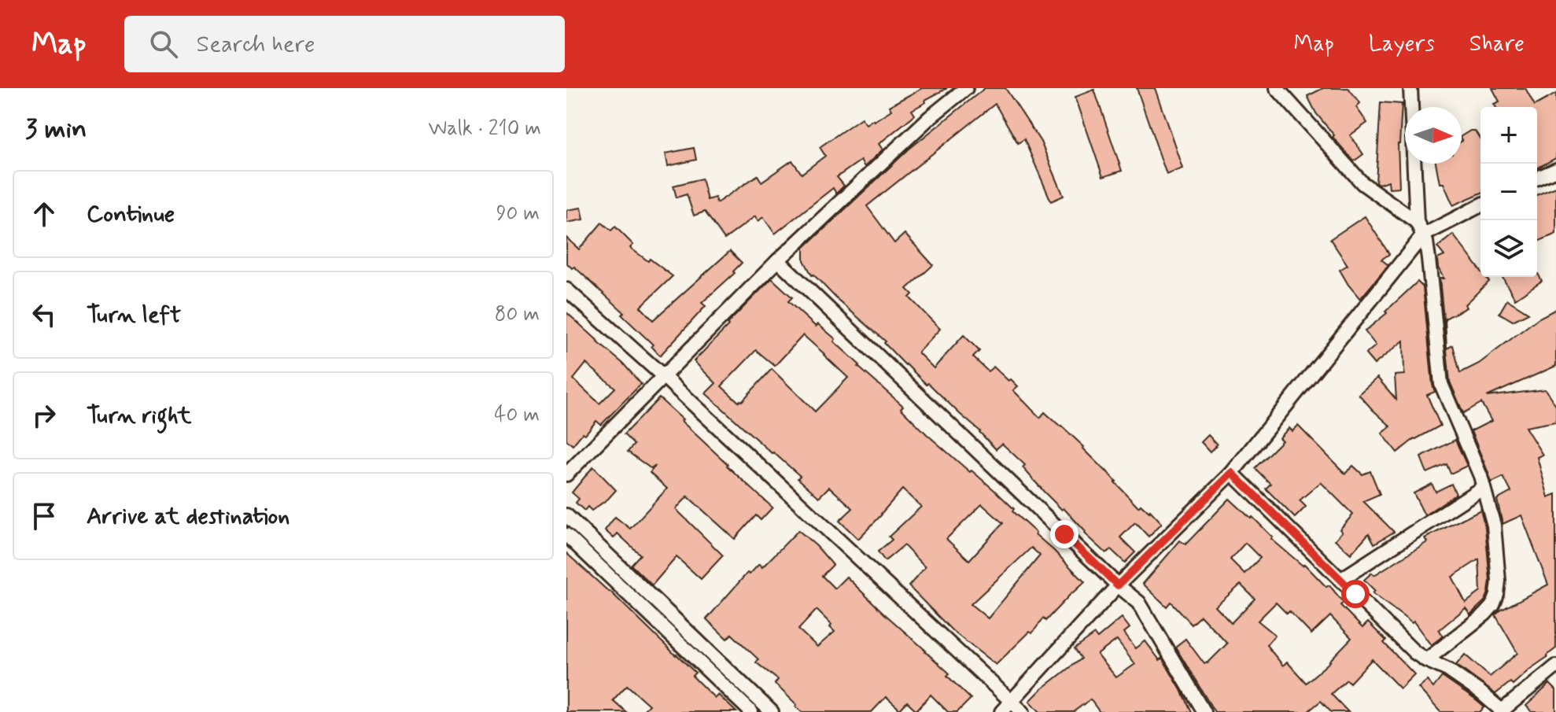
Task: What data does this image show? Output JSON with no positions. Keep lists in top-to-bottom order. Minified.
{"north":"right","page":{"header":"Map","search":"Search here","nav":["Map","Layers","Share"],"heading":["3 min","Walk · 210 m"],"map_buttons":["+","−"],"list":[["Continue","90 m"],["Turn left","80 m"],["Turn right","40 m"],"Arrive at destination"]}}
